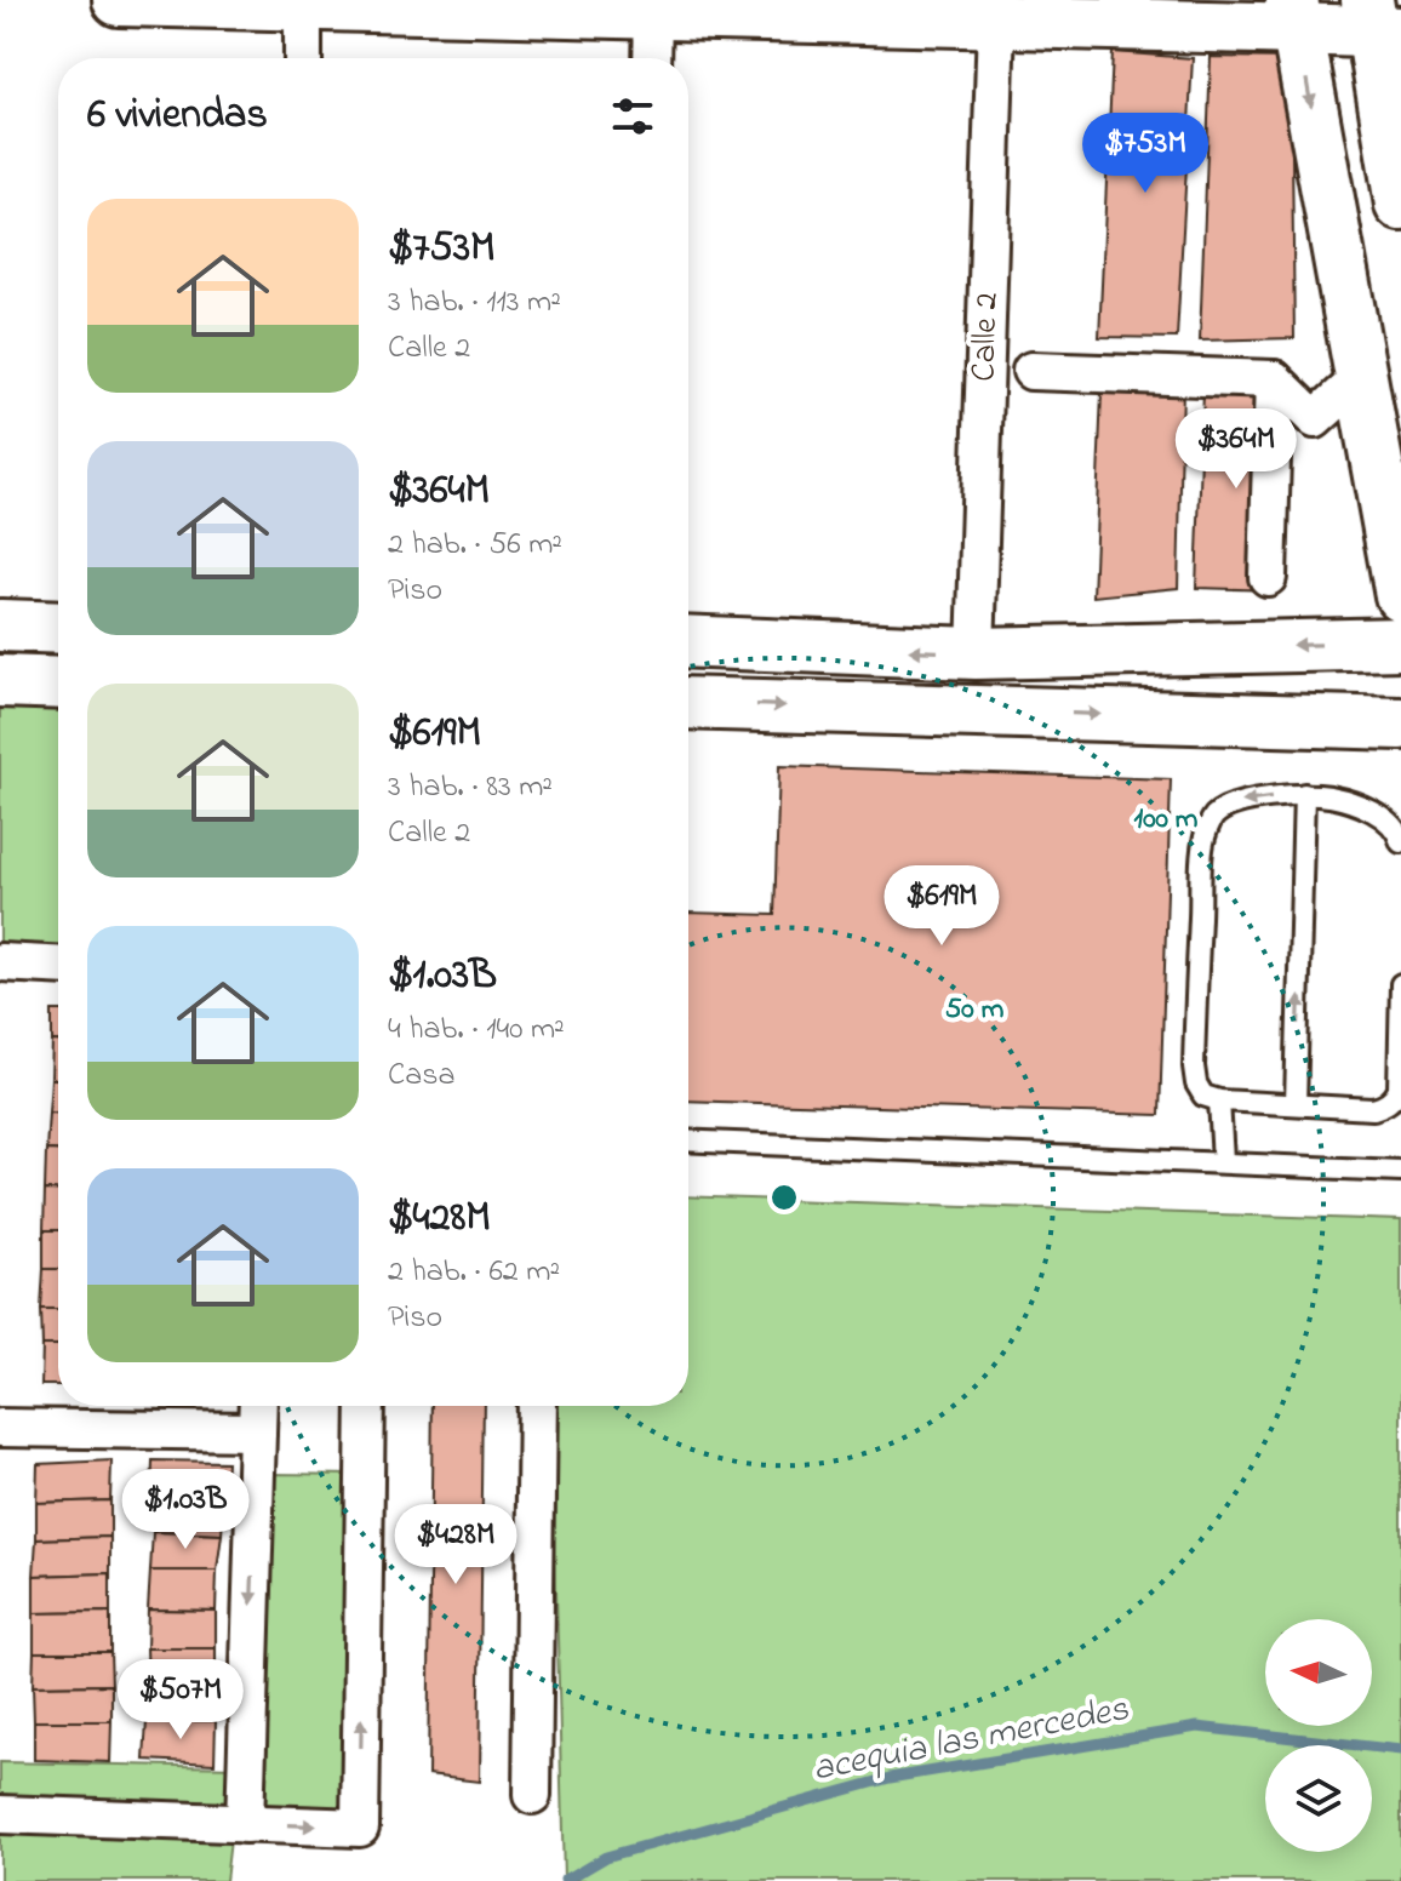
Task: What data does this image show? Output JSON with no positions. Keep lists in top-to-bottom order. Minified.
{"streets":{"street":["Calle 2"]},"water":["acequia las mercedes"],"north":"left","page":{"heading":"6 viviendas","price":["$753M","$364M","$619M","$1.03B","$428M","$507M"],"list":[{"name":"$753M","note":"3 hab. · 113 m² · Calle 2"},{"name":"$364M","note":"2 hab. · 56 m² · Piso"},{"name":"$619M","note":"3 hab. · 83 m² · Calle 2"},{"name":"$1.03B","note":"4 hab. · 140 m² · Casa"},{"name":"$428M","note":"2 hab. · 62 m² · Piso"}]},"rings":["100 m","50 m"]}
